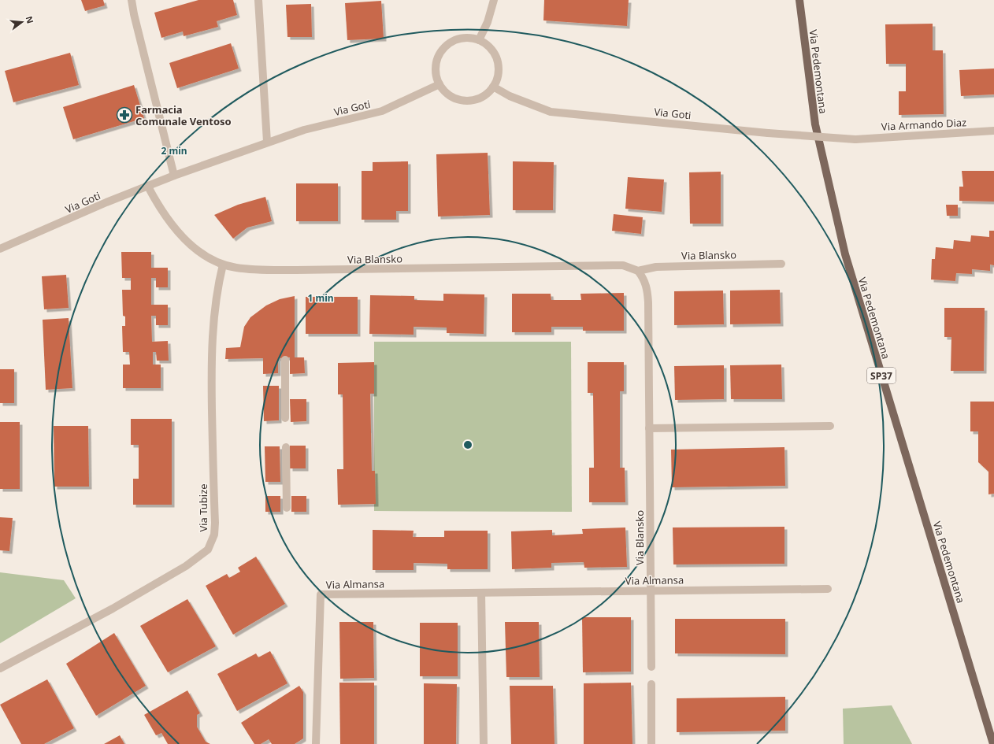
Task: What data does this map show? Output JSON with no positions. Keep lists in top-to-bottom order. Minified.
{"streets":{"main road":["Via Pedemontana","SP37"],"street":["Via Goti","Via Armando Diaz","Via Blansko","Via Tubize","Via Almansa"]},"crossings":[["Via Goti","Via Armando Diaz"],["Via Goti","Via Blansko"],["Via Blansko","Via Tubize"],["Via Blansko","Via Almansa"]],"places":{"pharmacy":["Farmacia Comunale Ventoso"]},"north":"right","rings":["2 min","1 min"]}
